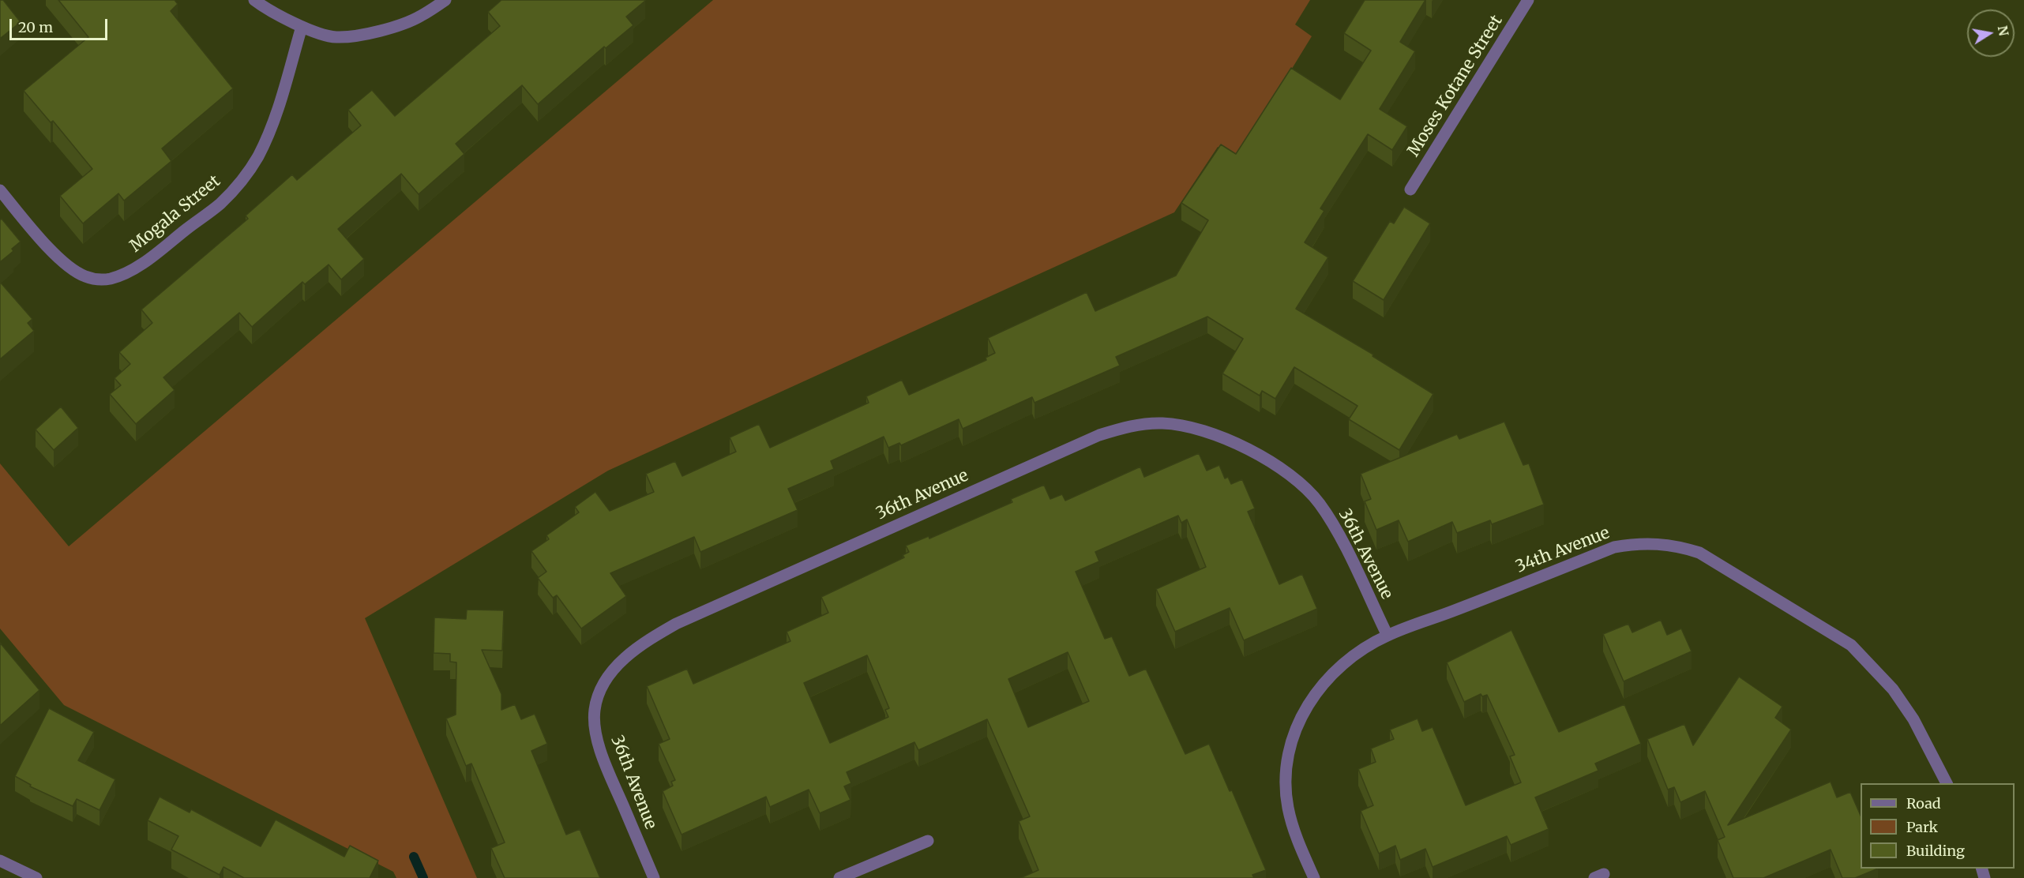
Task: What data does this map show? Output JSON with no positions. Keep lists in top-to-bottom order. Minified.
{"streets":{"street":["Moses Kotane Street","Mogala Street","36th Avenue","34th Avenue"]},"crossings":[["36th Avenue","34th Avenue"]],"legend":["Road","Park","Building"],"scale_bar":"20 m","north":"right"}
